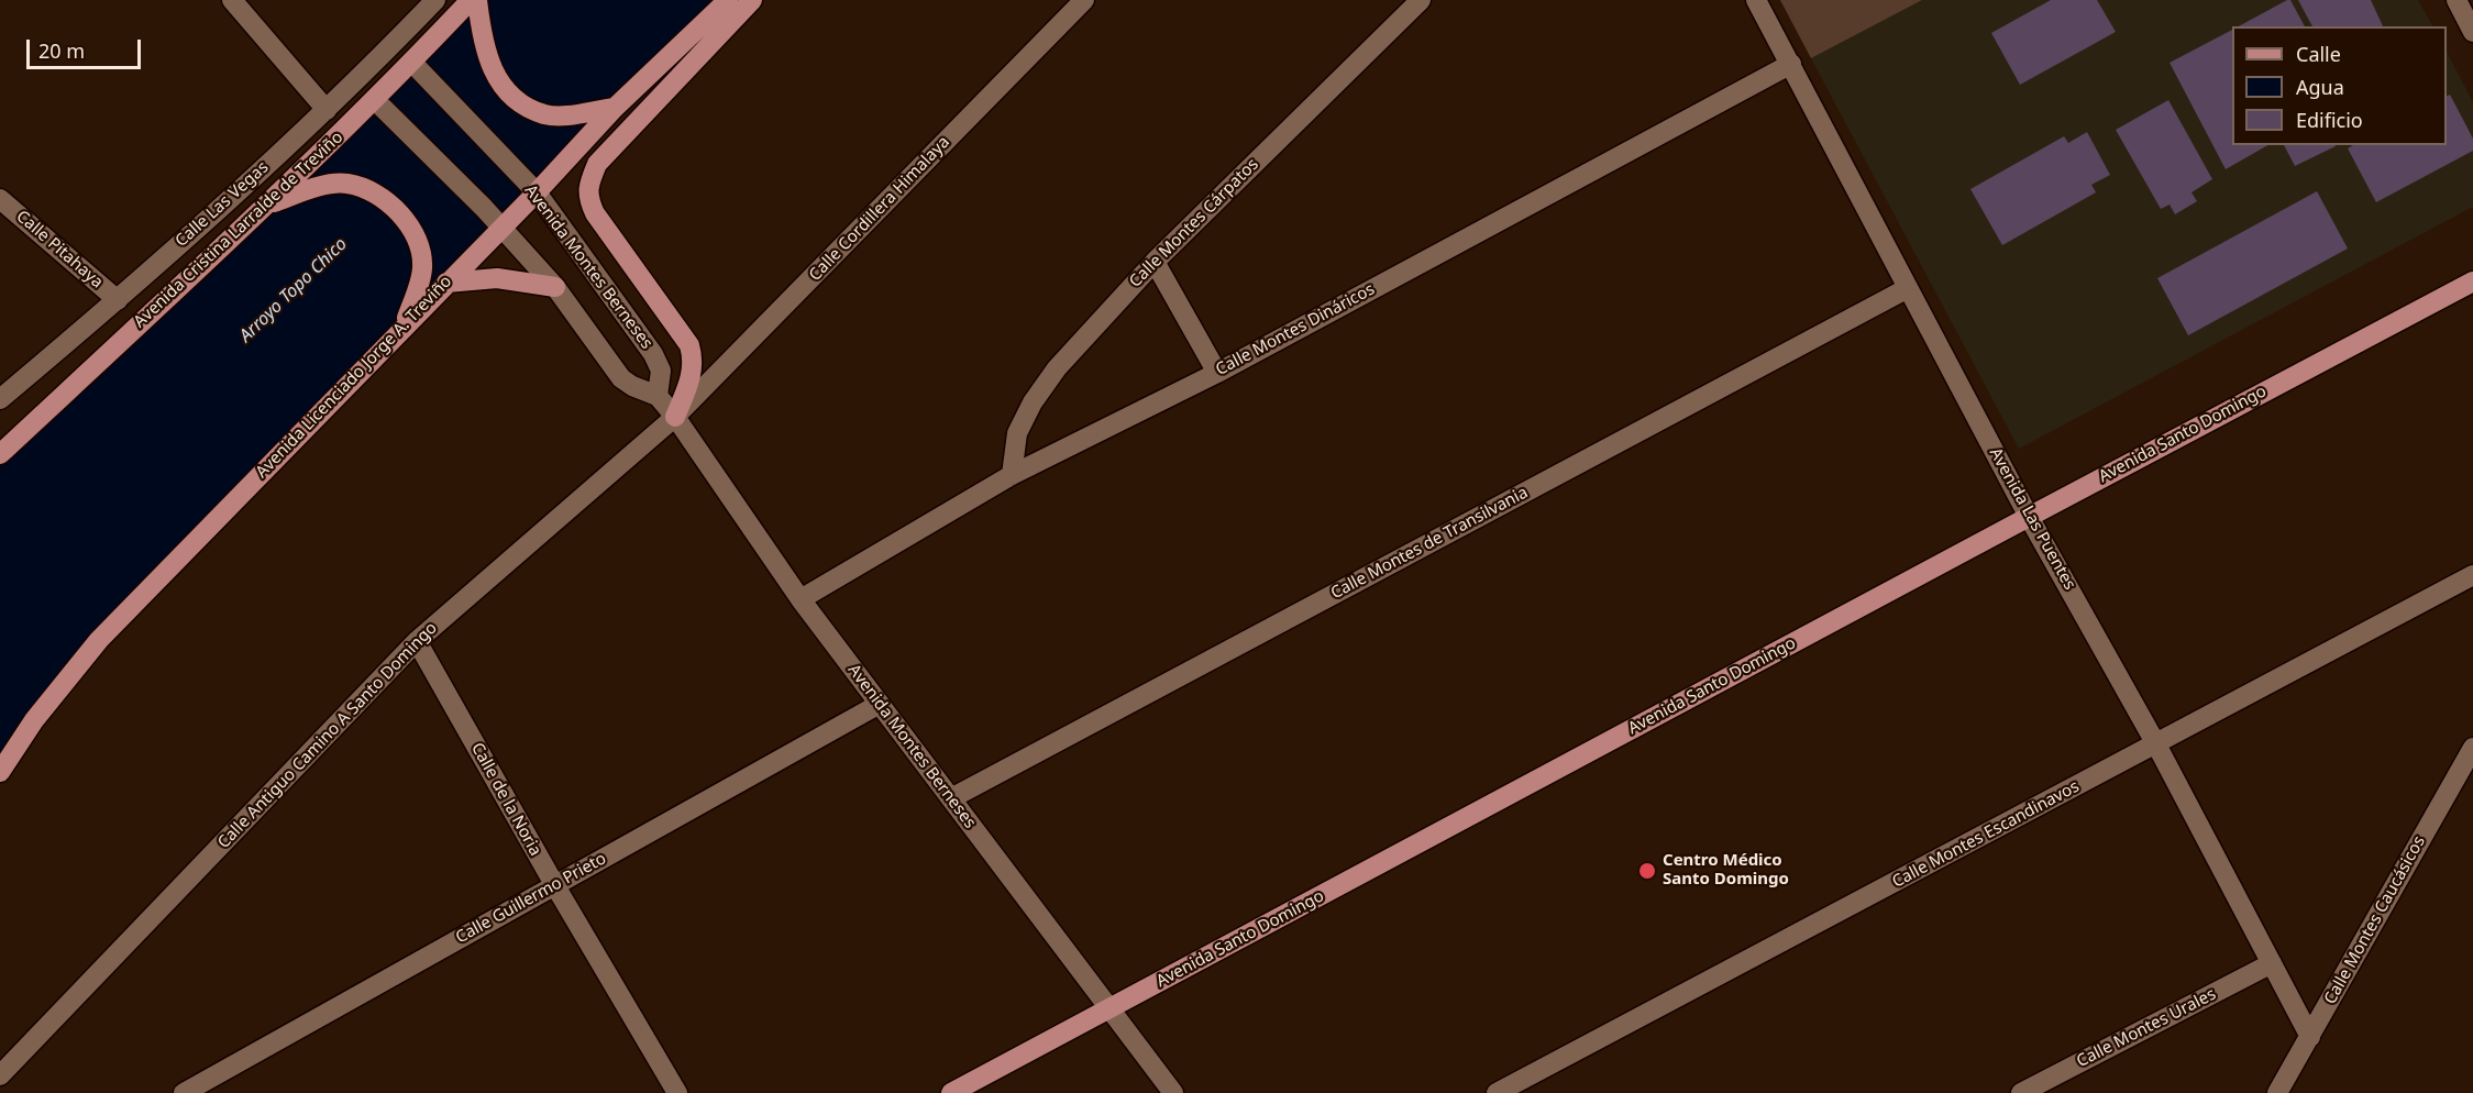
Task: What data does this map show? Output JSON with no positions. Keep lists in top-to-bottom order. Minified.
{"streets":{"main road":["Avenida Cristina Larralde de Treviño","Avenida Licenciado Jorge A. Treviño","Avenida Santo Domingo"],"street":["Calle Las Vegas","Calle Cordillera Himalaya","Calle Montes Cárpatos","Calle Pitahaya","Avenida Montes Berneses","Calle Montes Dináricos","Avenida Las Puentes","Calle Montes de Transilvania","Calle Antiguo Camino A Santo Domingo","Calle de la Noria","Calle Montes Escandinavos","Calle Guillermo Prieto","Calle Montes Caucásicos","Calle Montes Urales"]},"crossings":[["Calle Las Vegas","Calle Pitahaya"],["Calle Cordillera Himalaya","Avenida Montes Berneses"],["Calle Cordillera Himalaya","Calle Antiguo Camino A Santo Domingo"],["Calle Montes Cárpatos","Calle Montes Dináricos"],["Avenida Cristina Larralde de Treviño","Avenida Montes Berneses"],["Avenida Montes Berneses","Calle Montes Dináricos"],["Avenida Montes Berneses","Avenida Licenciado Jorge A. Treviño"],["Avenida Montes Berneses","Avenida Santo Domingo"],["Avenida Montes Berneses","Calle Montes de Transilvania"],["Avenida Montes Berneses","Calle Antiguo Camino A Santo Domingo"],["Avenida Montes Berneses","Calle Guillermo Prieto"],["Calle Montes Dináricos","Avenida Las Puentes"],["Avenida Santo Domingo","Avenida Las Puentes"],["Avenida Las Puentes","Calle Montes de Transilvania"],["Avenida Las Puentes","Calle Montes Escandinavos"],["Avenida Las Puentes","Calle Montes Caucásicos"],["Avenida Las Puentes","Calle Montes Urales"],["Calle Antiguo Camino A Santo Domingo","Calle de la Noria"],["Calle de la Noria","Calle Guillermo Prieto"]],"water":["Arroyo Topo Chico"],"places":["Centro Médico Santo Domingo"],"legend":["Calle","Agua","Edificio"],"scale_bar":"20 m"}
